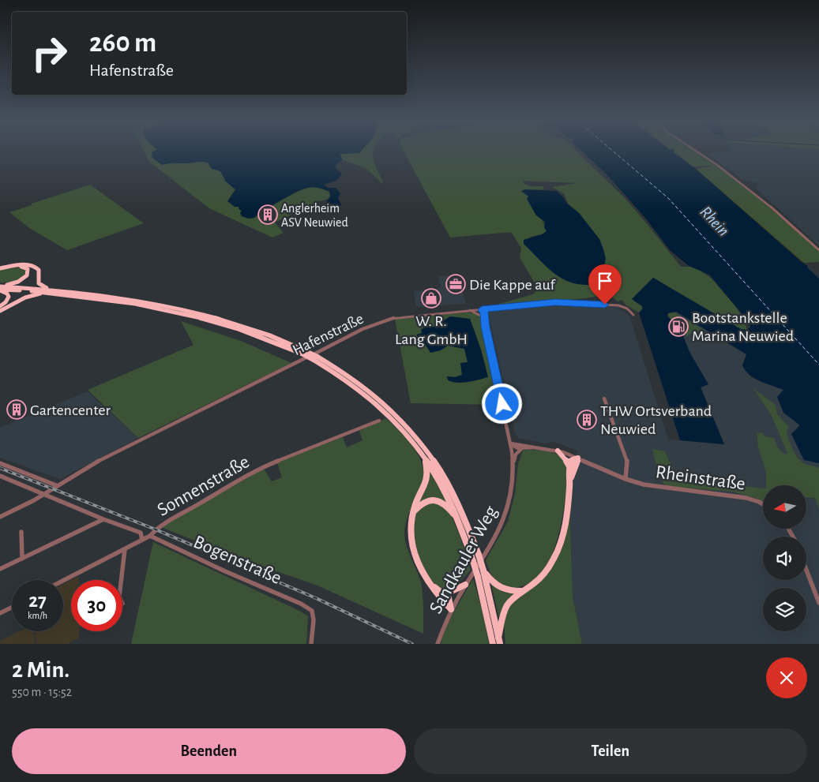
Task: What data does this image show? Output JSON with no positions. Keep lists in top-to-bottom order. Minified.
{"streets":{"street":["Hafenstraße","Rheinstraße","Sonnenstraße","Bogenstraße","Sandkauler Weg"]},"crossings":[["Hafenstraße","Sandkauler Weg"],["Rheinstraße","Sandkauler Weg"],["Sonnenstraße","Bogenstraße"]],"water":["Rhein"],"places":{"building":["Anglerheim ASV Neuwied","Gartencenter","THW Ortsverband Neuwied"],"office":["Die Kappe auf"],"shop":["W. R. Lang GmbH"],"fuel station":["Bootstankstelle Marina Neuwied"]},"north":"left","page":{"turn":["260 m","Hafenstraße"],"speed":"27 km/h","limit":"30","heading":["2 Min.","550 m · 15:52"],"buttons":["Beenden","Teilen"]}}
